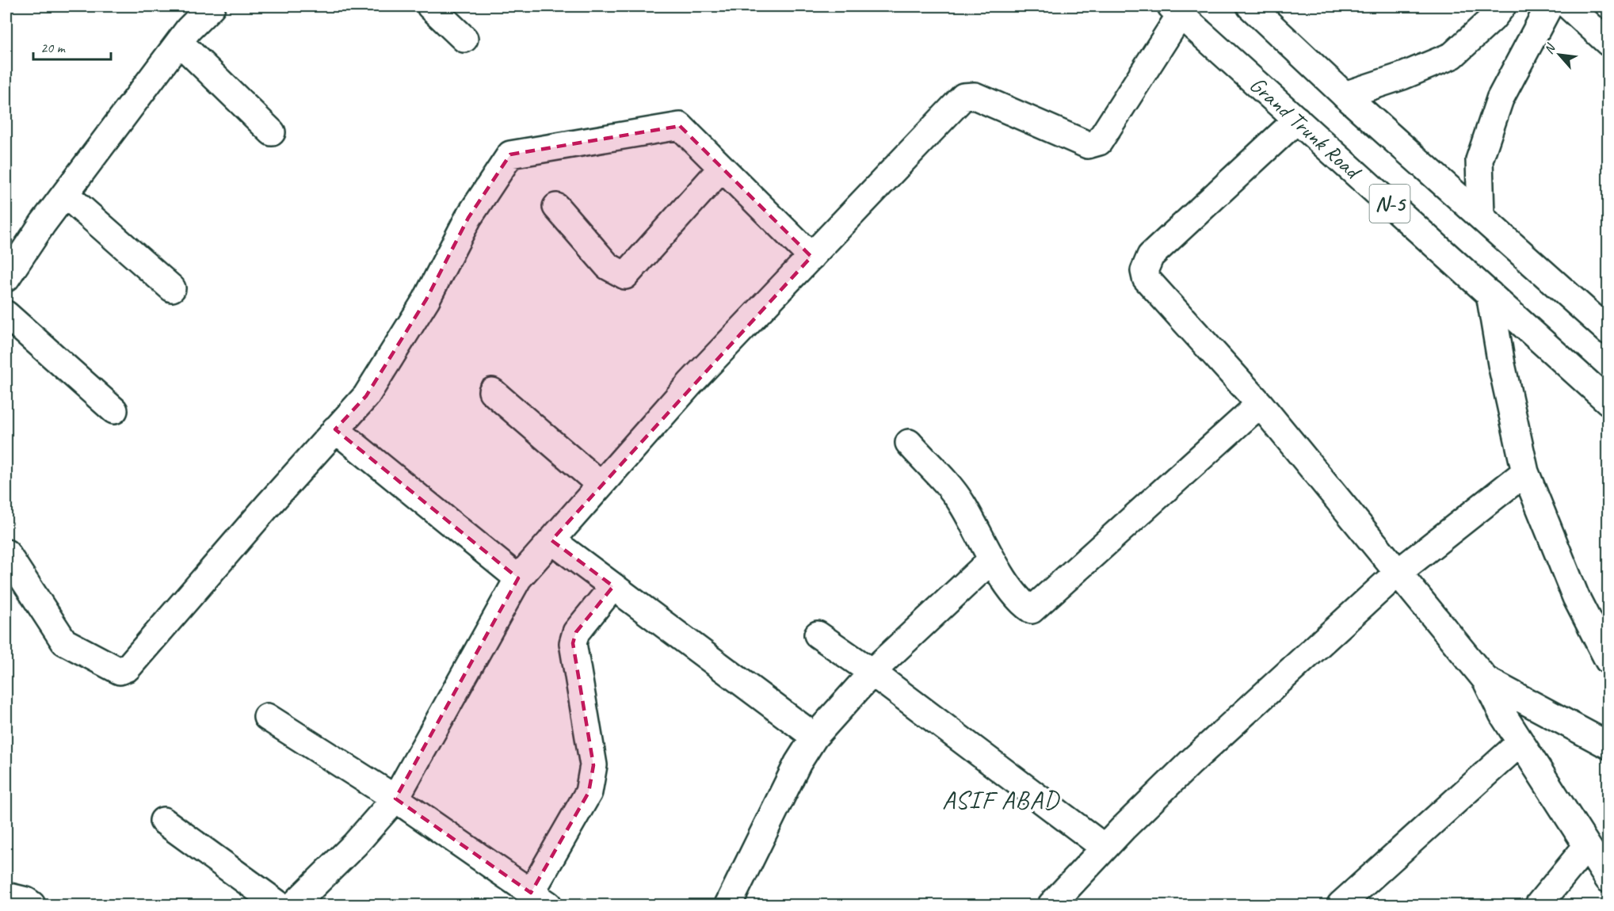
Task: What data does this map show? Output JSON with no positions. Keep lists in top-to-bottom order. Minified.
{"streets":{"main road":["Grand Trunk Road","N-5"]},"districts":["ASIF ABAD"],"scale_bar":"20 m","north":"top left"}
